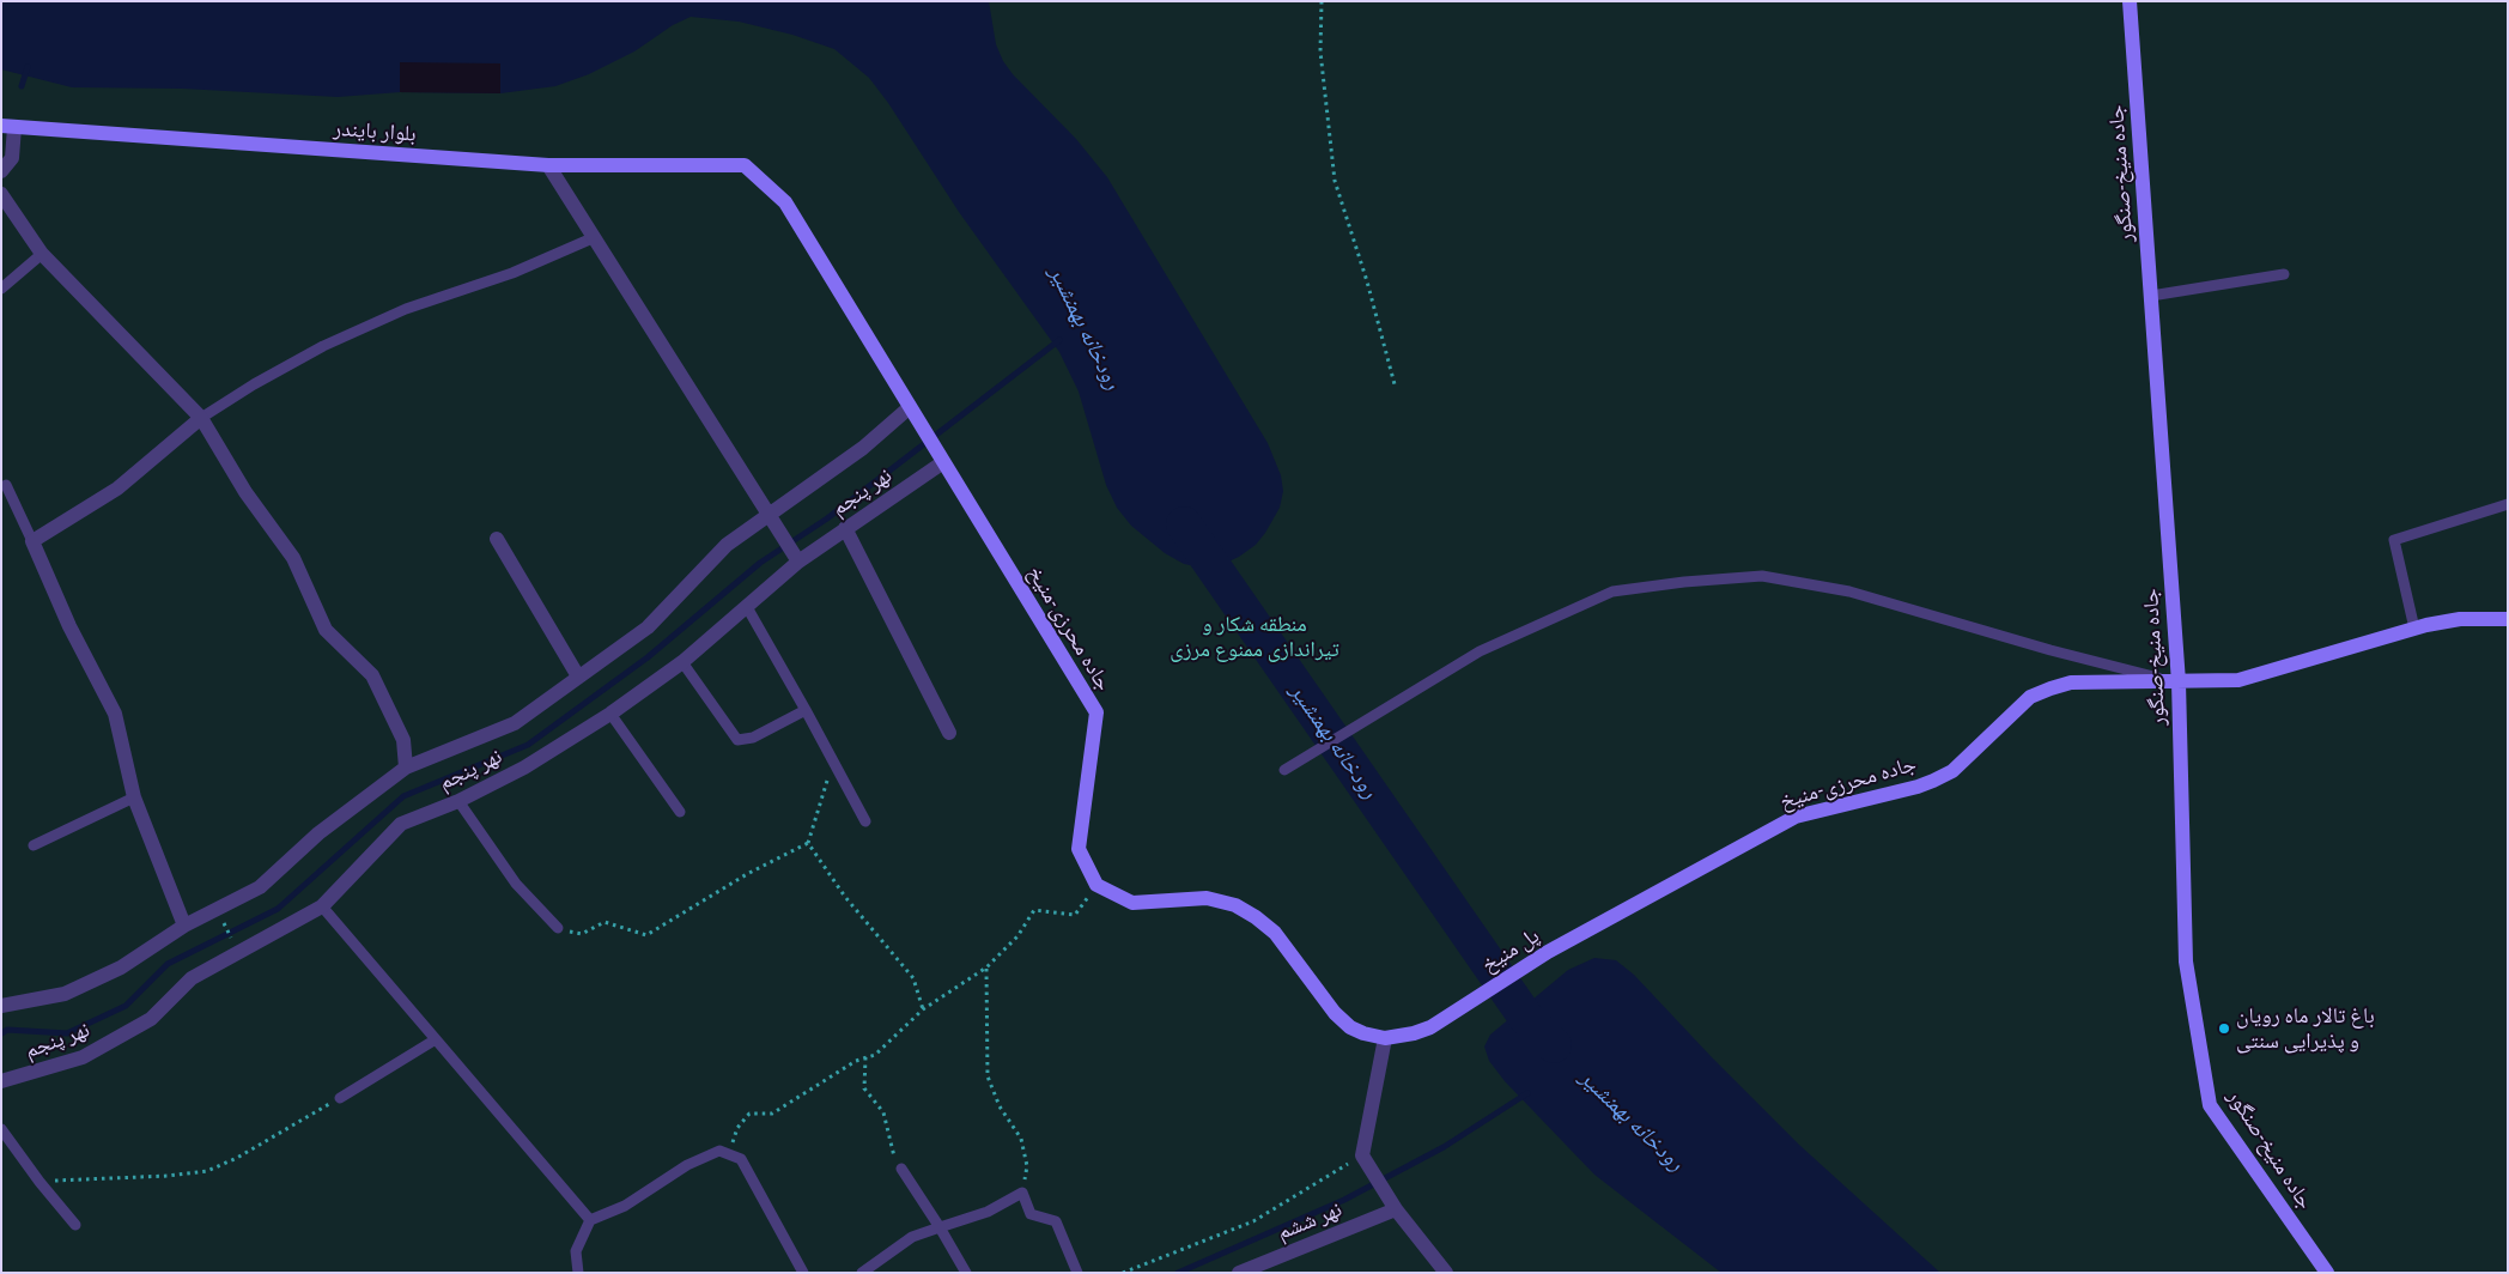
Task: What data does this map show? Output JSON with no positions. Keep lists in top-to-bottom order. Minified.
{"streets":{"main road":["بلوار بایندر","جاده منیخ-صنگور","جاده محرزی-منیخ","پل منیخ"],"street":["نهر پنجم","نهر ششم"]},"crossings":[["بلوار بایندر","نهر پنجم"],["بلوار بایندر","جاده محرزی-منیخ"],["جاده منیخ-صنگور","جاده محرزی-منیخ"],["نهر پنجم","جاده محرزی-منیخ"],["جاده محرزی-منیخ","پل منیخ"]],"water":["رودخانه بهمنشیر"],"parks":["منطقه شکار و تیراندازی ممنوع مرزی"],"places":["باغ تالار ماه رویان و پذیرایی سنتی"]}
